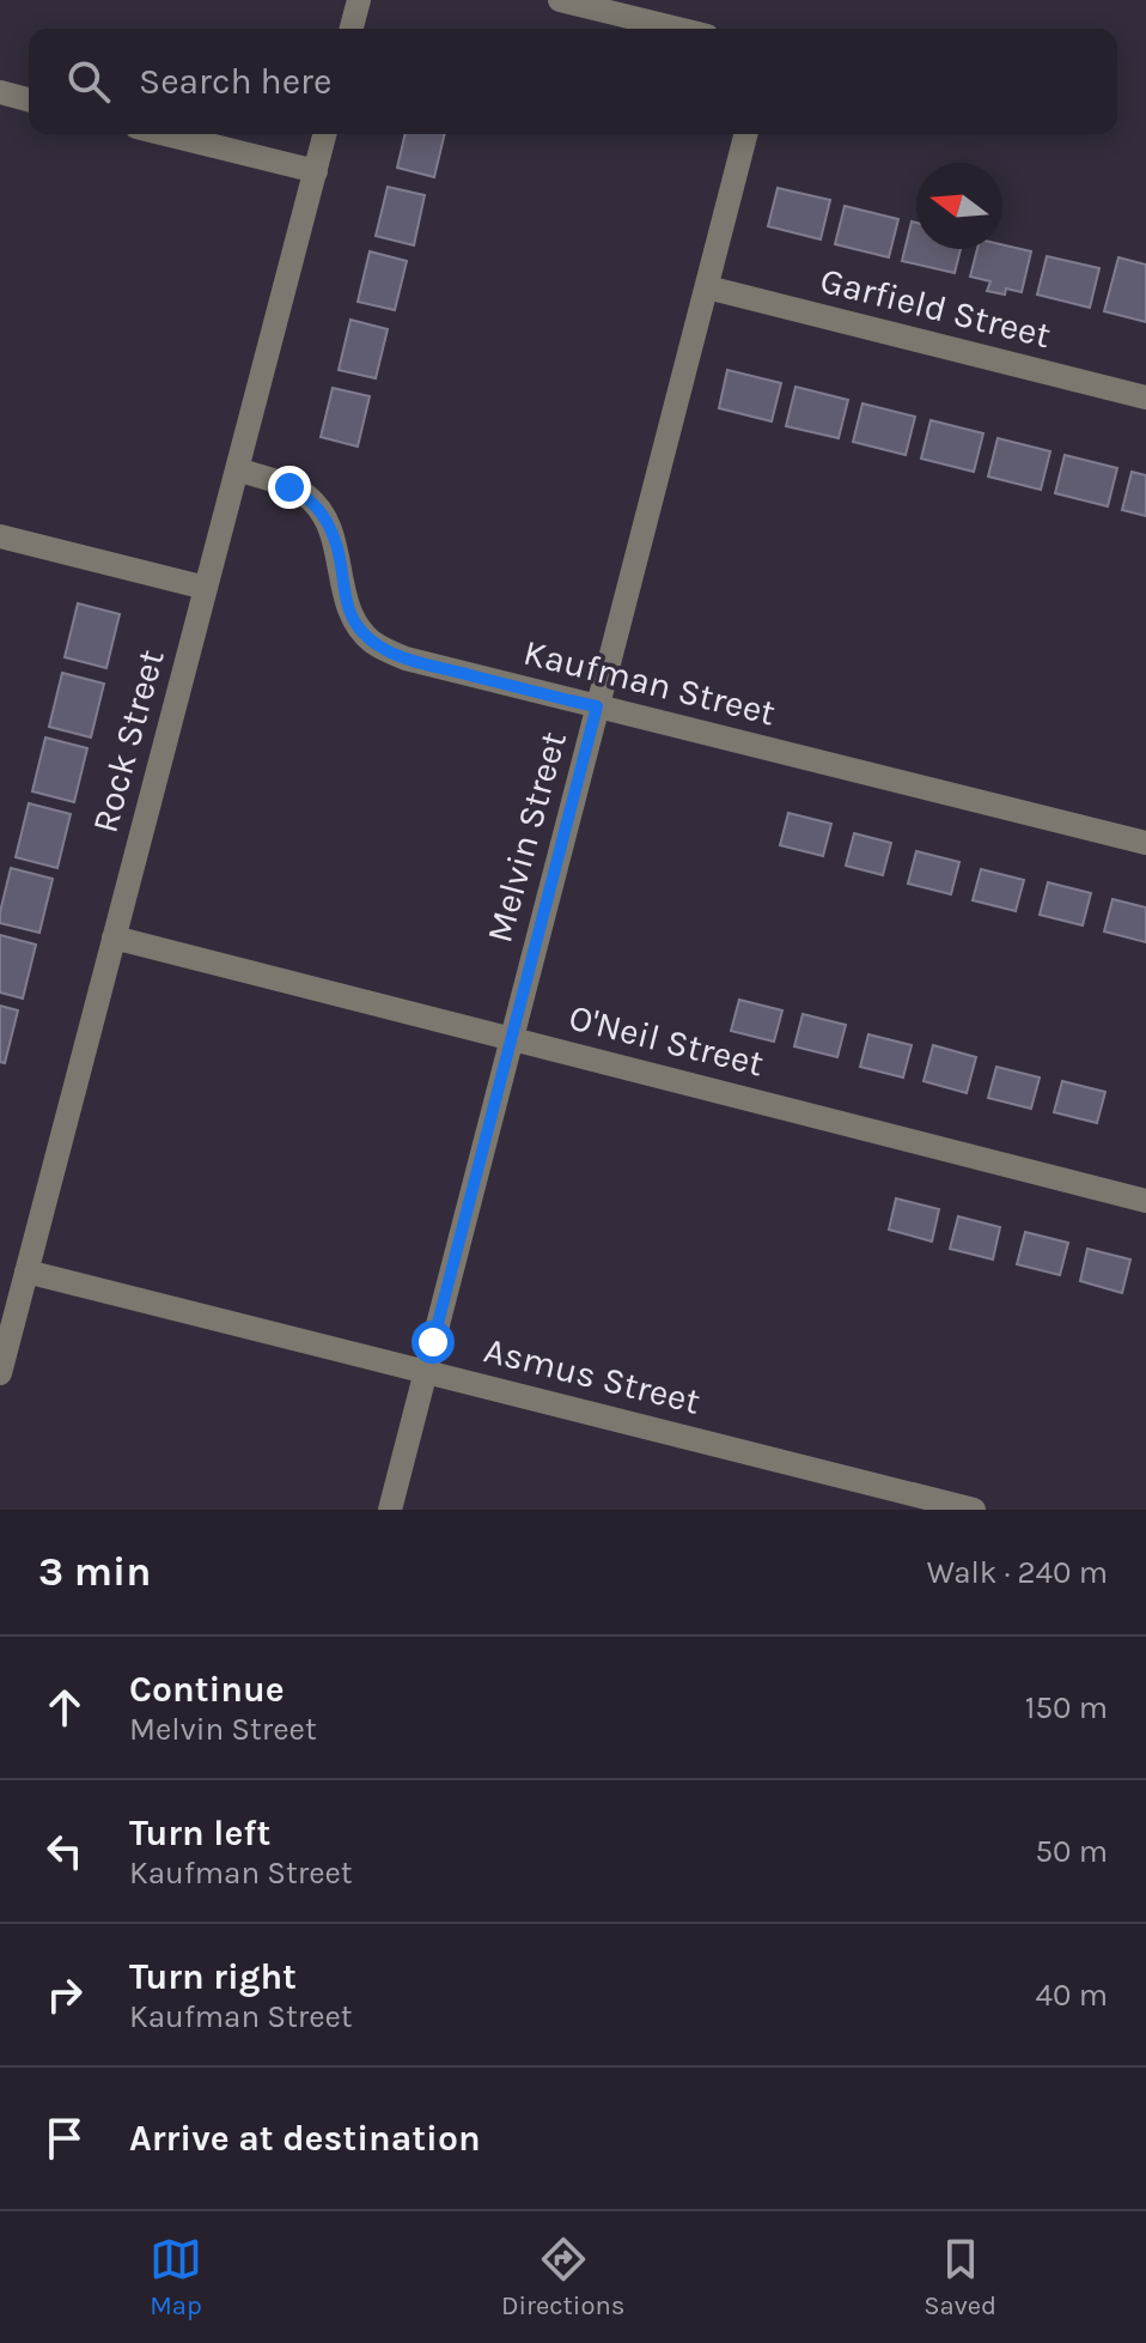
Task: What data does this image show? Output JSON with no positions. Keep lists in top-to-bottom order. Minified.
{"streets":{"street":["Garfield Street","Kaufman Street","Rock Street","Melvin Street","O'Neil Street","Asmus Street"]},"crossings":[["Garfield Street","Melvin Street"],["Kaufman Street","Rock Street"],["Kaufman Street","Melvin Street"],["Rock Street","O'Neil Street"],["Rock Street","Asmus Street"],["Melvin Street","O'Neil Street"],["Melvin Street","Asmus Street"]],"north":"left","page":{"search":"Search here","heading":["3 min","Walk · 240 m"],"list":[["Continue","Melvin Street","150 m"],["Turn left","Kaufman Street","50 m"],["Turn right","Kaufman Street","40 m"],"Arrive at destination"],"nav":["Map","Directions","Saved"]}}
